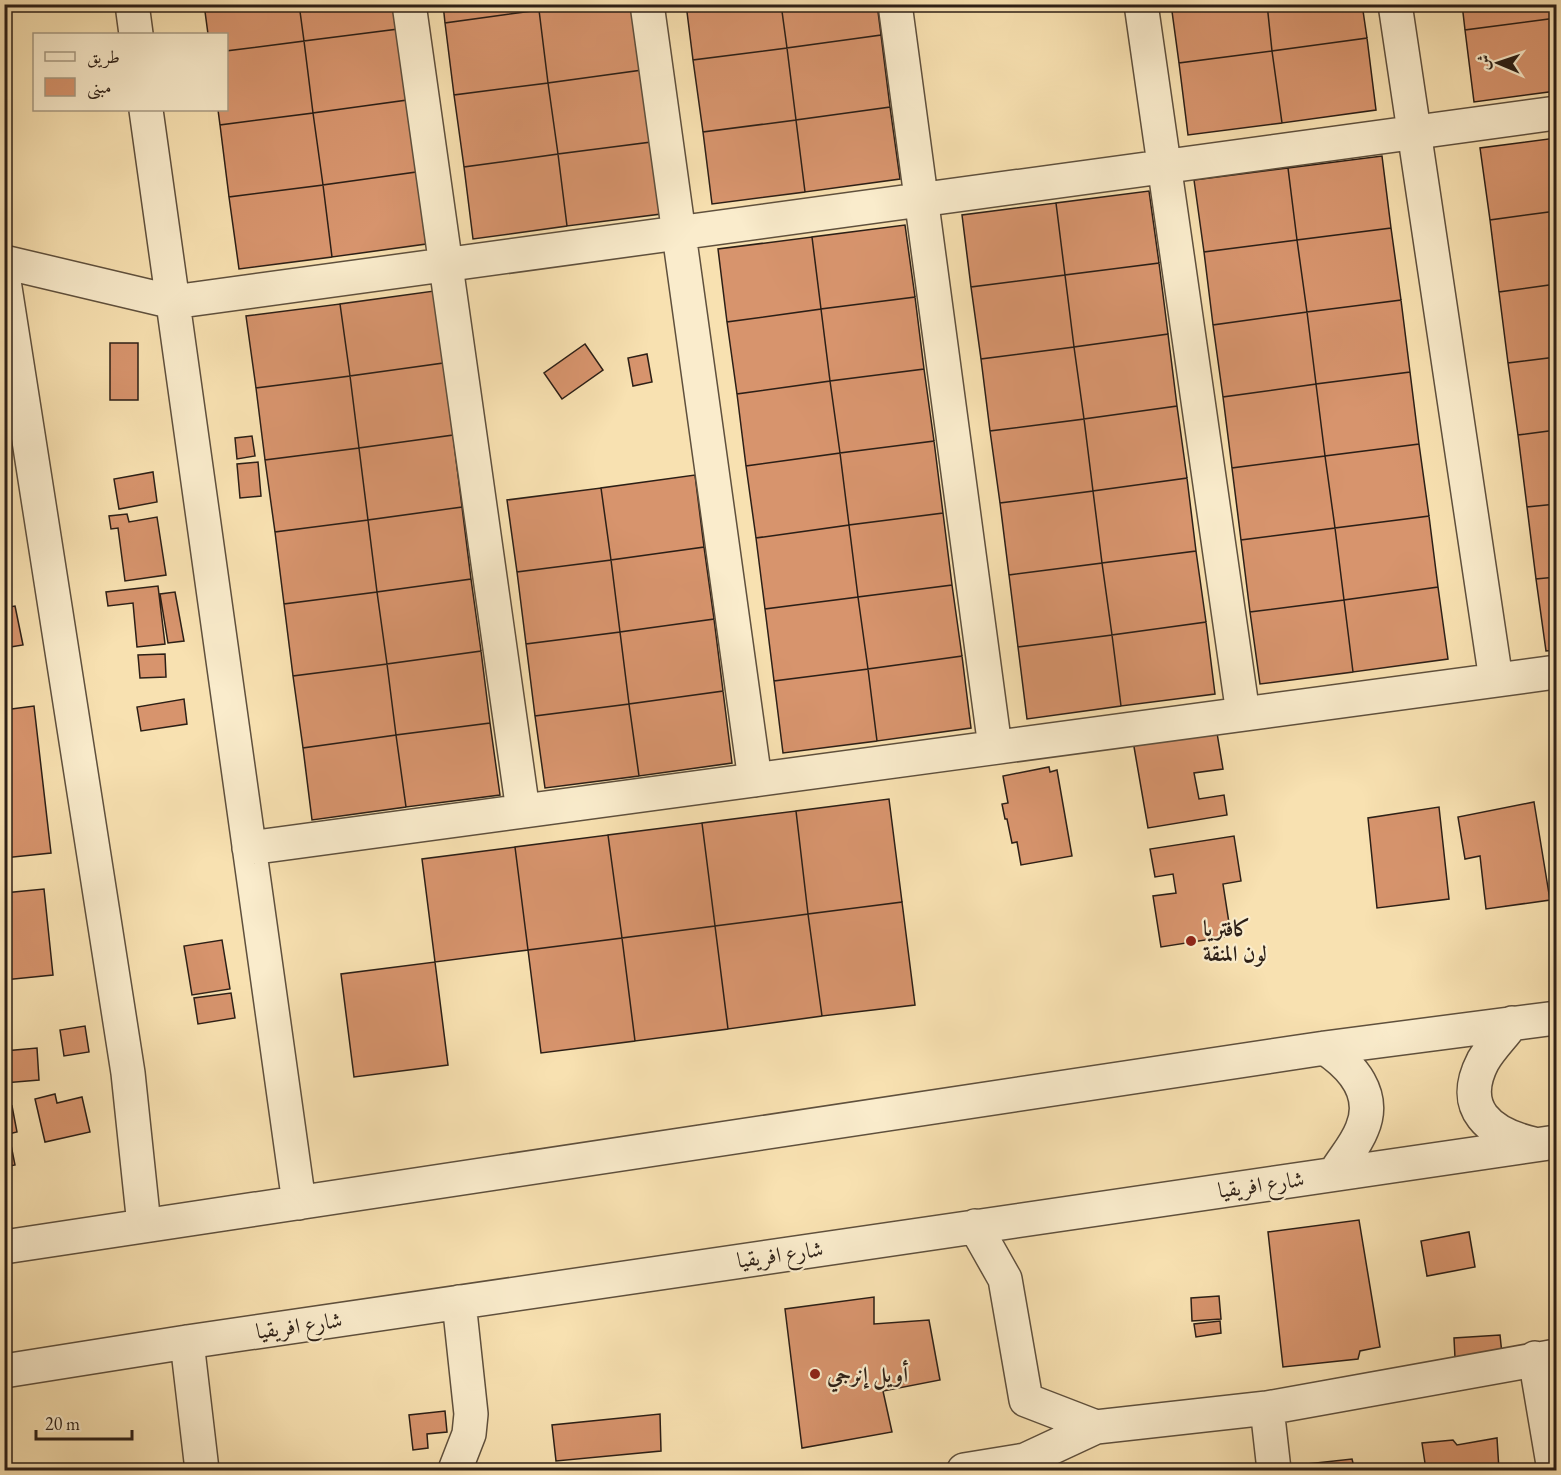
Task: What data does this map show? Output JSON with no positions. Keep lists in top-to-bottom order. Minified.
{"streets":{"street":["شارع افريقيا"]},"places":["كافتريا لون المنقة","أويل إنرجي"],"legend":["طريق","مبنى"],"scale_bar":"20 m","north":"left"}
